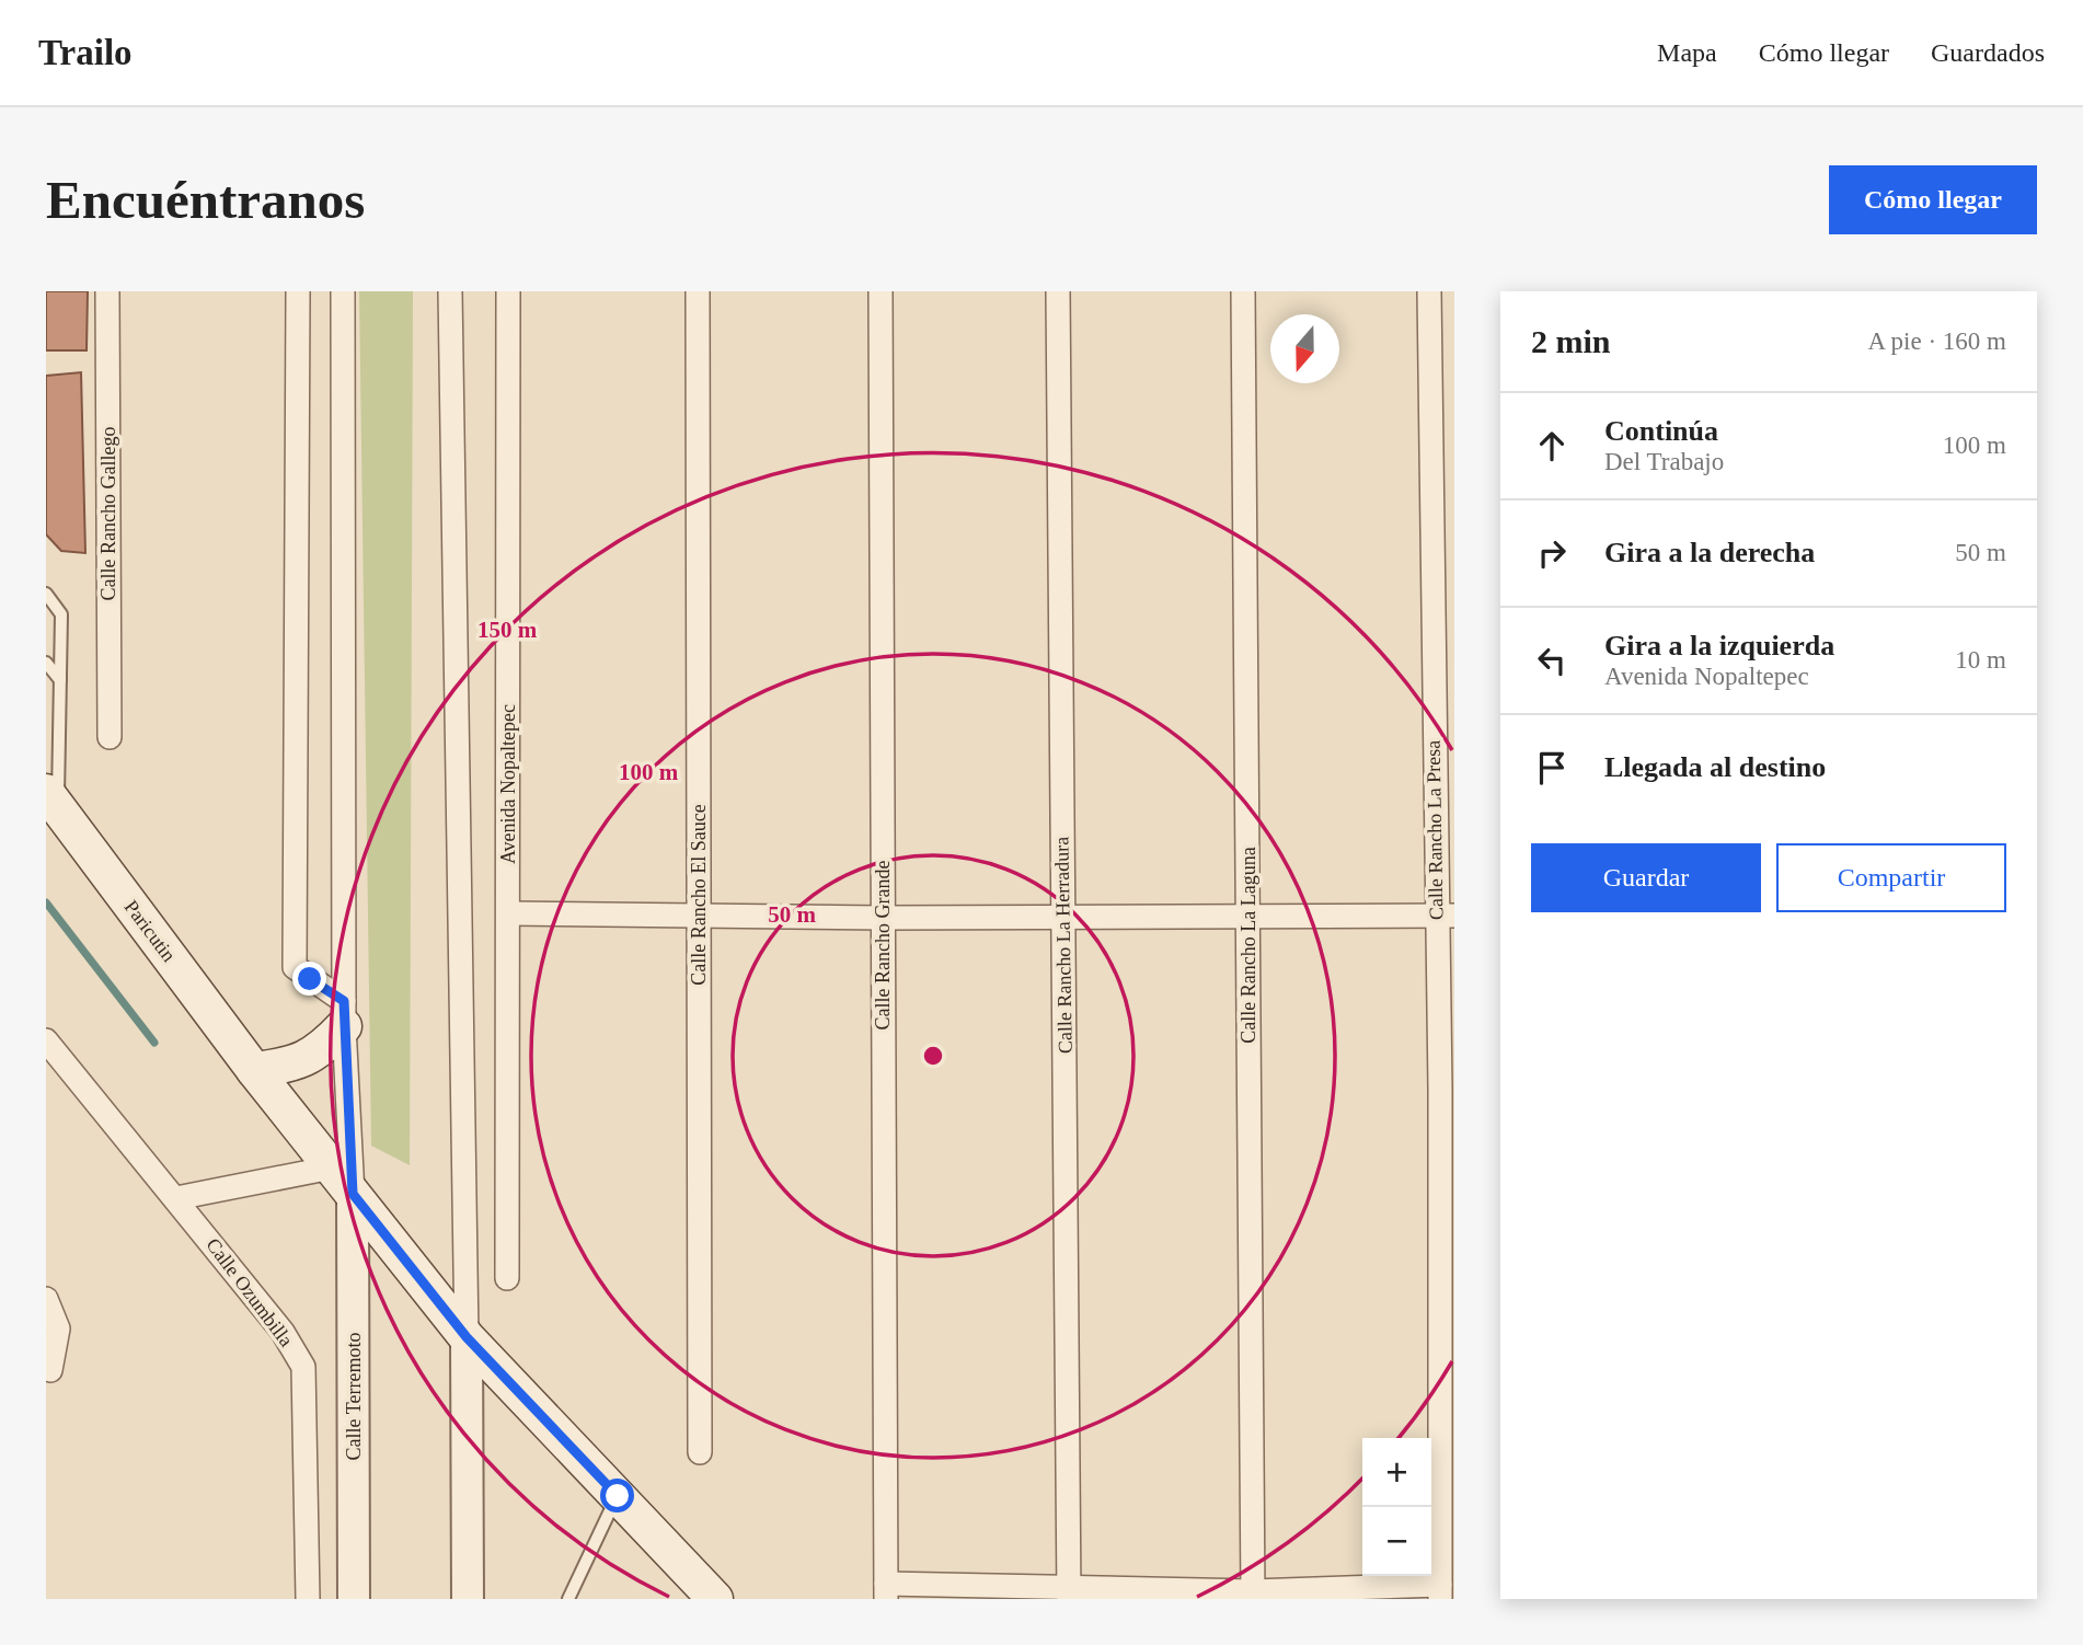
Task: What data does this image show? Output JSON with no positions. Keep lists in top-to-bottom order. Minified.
{"streets":{"main road":["Paricutin"],"street":["Calle Rancho Gallego","Avenida Nopaltepec","Calle Rancho La Presa","Calle Rancho El Sauce","Calle Rancho Grande","Calle Rancho La Herradura","Calle Rancho La Laguna","Calle Ozumbilla","Calle Terremoto"]},"crossings":[["Paricutin","Calle Terremoto"]],"north":"bottom","page":{"header":"Trailo","nav":["Mapa","Cómo llegar","Guardados"],"buttons":["Cómo llegar",["Guardar","Compartir"]],"title":"Encuéntranos","heading":["2 min","A pie · 160 m"],"list":[["Continúa","Del Trabajo","100 m"],["Gira a la derecha","50 m"],["Gira a la izquierda","Avenida Nopaltepec","10 m"],"Llegada al destino"],"map_buttons":["+","−"]},"rings":["150 m","100 m","50 m"]}
